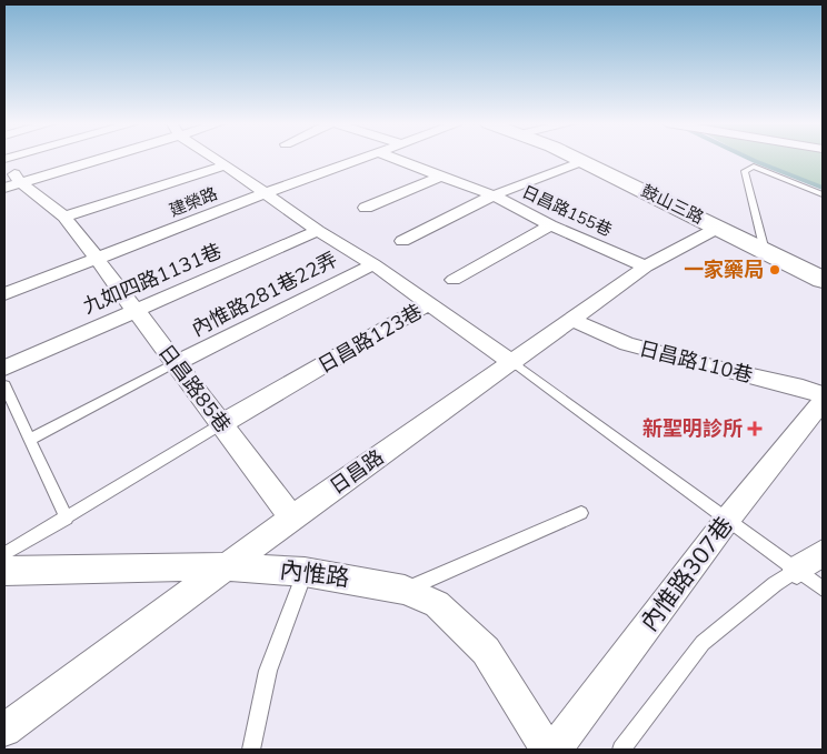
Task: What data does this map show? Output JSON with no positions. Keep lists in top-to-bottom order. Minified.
{"streets":{"street":["建榮路","鼓山三路","日昌路155巷","九如四路1131巷","內惟路281巷22弄","日昌路123巷","日昌路110巷","日昌路85巷","日昌路","內惟路","內惟路307巷"]},"crossings":[["建榮路","日昌路85巷"],["鼓山三路","日昌路"],["日昌路155巷","日昌路"],["九如四路1131巷","日昌路85巷"],["內惟路281巷22弄","日昌路85巷"],["日昌路123巷","日昌路85巷"],["日昌路123巷","日昌路"],["日昌路110巷","日昌路"],["日昌路85巷","日昌路"],["日昌路","內惟路"]],"places":{"other":["一家藥局"],"health":["新聖明診所"]}}
